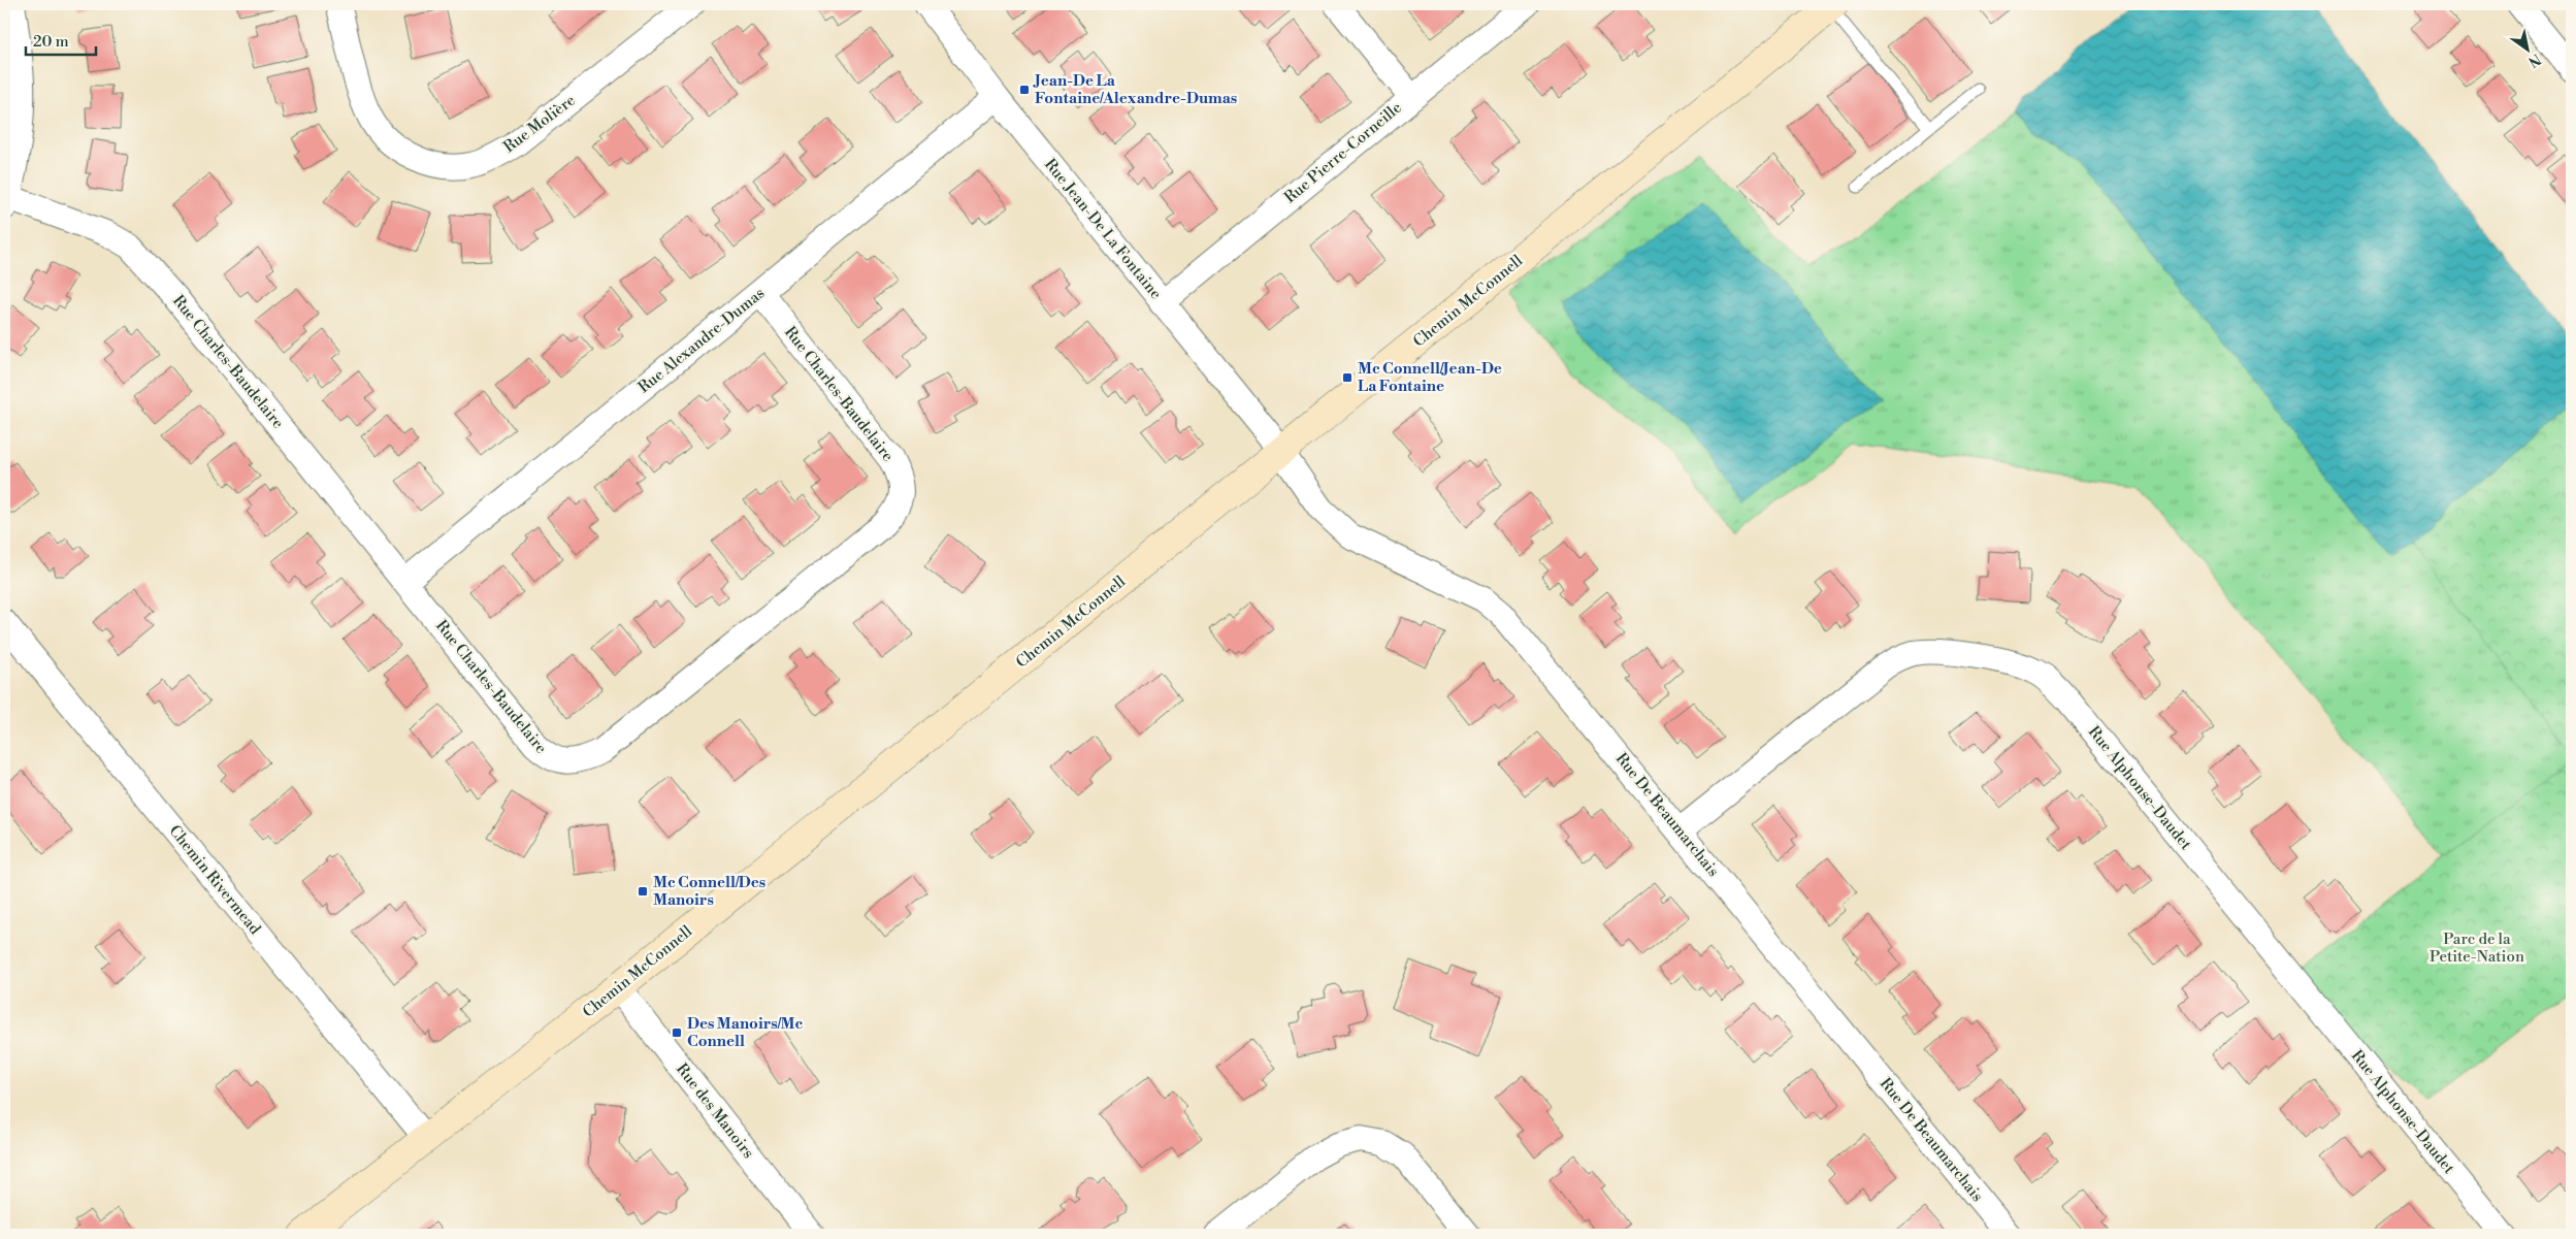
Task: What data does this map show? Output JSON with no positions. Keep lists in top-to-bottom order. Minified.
{"streets":{"street":["Rue Molière","Rue Pierre-Corneille","Rue Jean-De La Fontaine","Chemin McConnell","Rue Alexandre-Dumas","Rue Charles-Baudelaire","Rue Alphonse-Daudet","Rue De Beaumarchais","Chemin Rivermead","Rue des Manoirs"]},"crossings":[["Rue Pierre-Corneille","Rue Jean-De La Fontaine"],["Rue Jean-De La Fontaine","Chemin McConnell"],["Rue Jean-De La Fontaine","Rue Alexandre-Dumas"],["Rue Jean-De La Fontaine","Rue De Beaumarchais"],["Chemin McConnell","Rue De Beaumarchais"],["Chemin McConnell","Chemin Rivermead"],["Chemin McConnell","Rue des Manoirs"],["Rue Alexandre-Dumas","Rue Charles-Baudelaire"],["Rue Alphonse-Daudet","Rue De Beaumarchais"]],"parks":["Parc de la Petite-Nation"],"places":{"transit":["Jean-De La Fontaine/Alexandre-Dumas","Mc Connell/Jean-De La Fontaine","Mc Connell/Des Manoirs","Des Manoirs/Mc Connell"]},"scale_bar":"20 m","north":"bottom right"}
